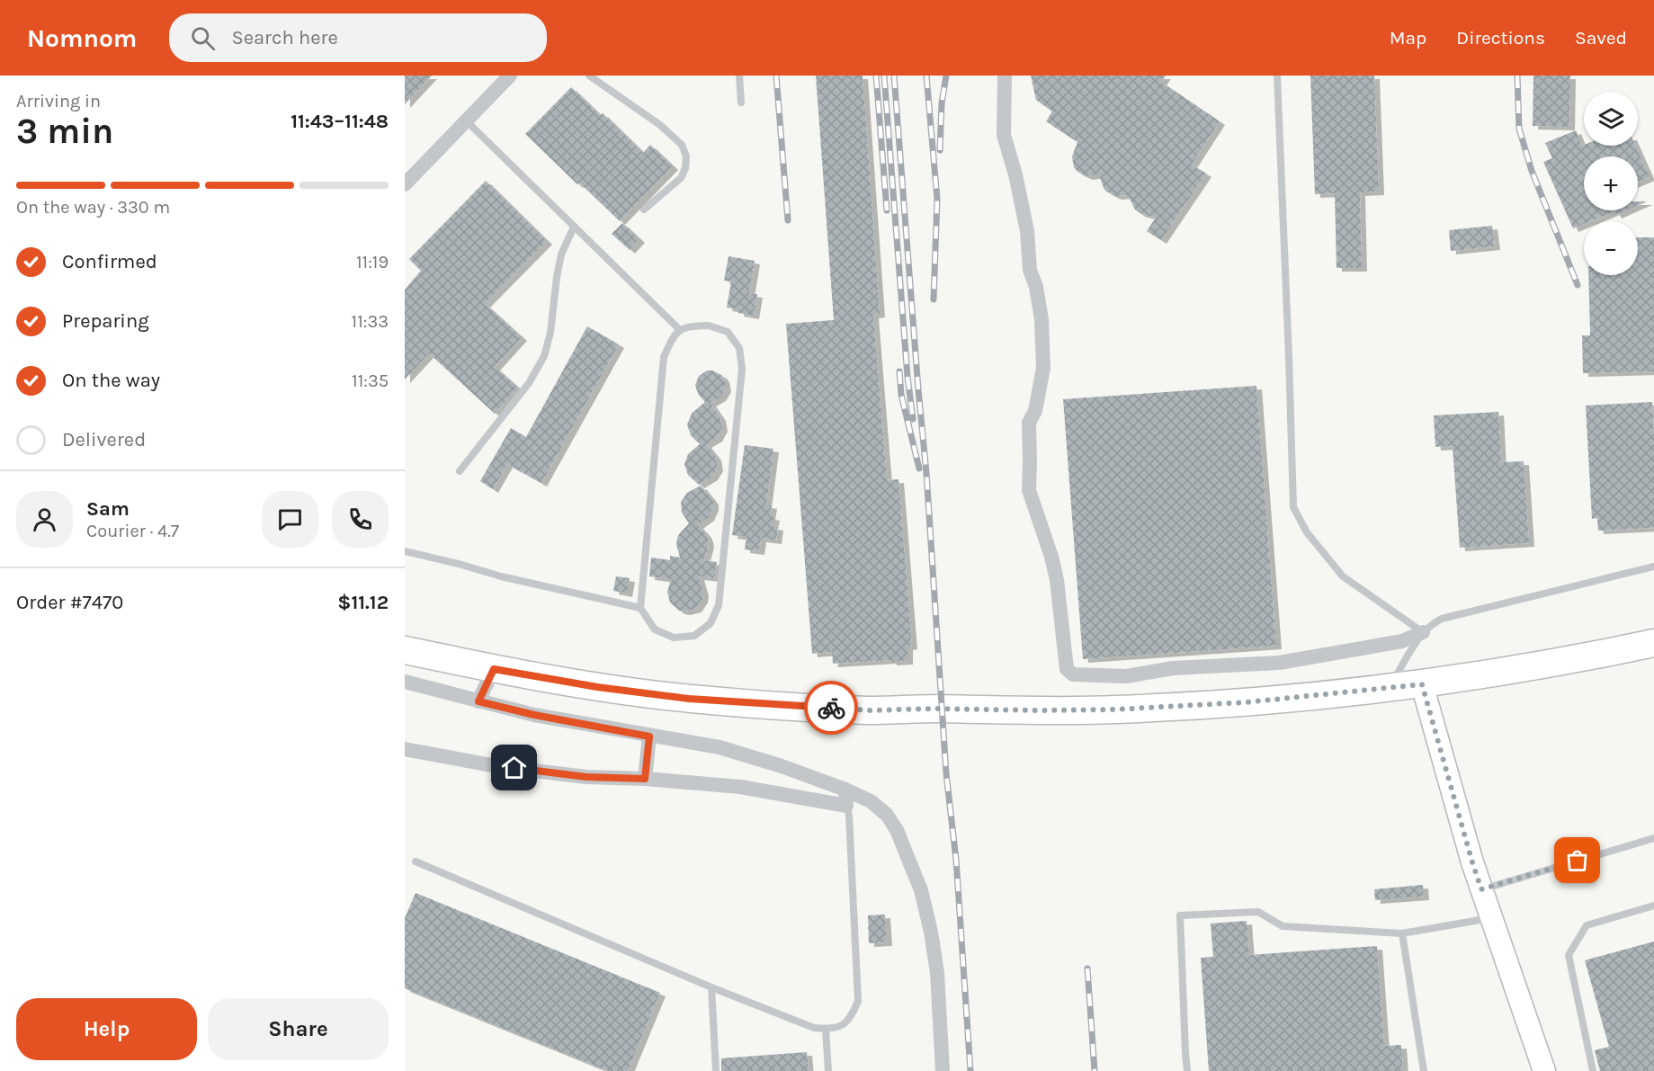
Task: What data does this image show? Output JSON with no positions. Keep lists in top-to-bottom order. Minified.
{"page":{"header":"Nomnom","search":"Search here","nav":["Map","Directions","Saved"],"heading":["3 min","Arriving in","11:43–11:48"],"panel":["Sam","Courier · 4.7","Order #7470","$11.12"],"map_buttons":["+","−"],"bar":"On the way · 330 m","list":[["Confirmed","11:19"],["Preparing","11:33"],["On the way","11:35"],"Delivered"],"buttons":["Help","Share"]}}
